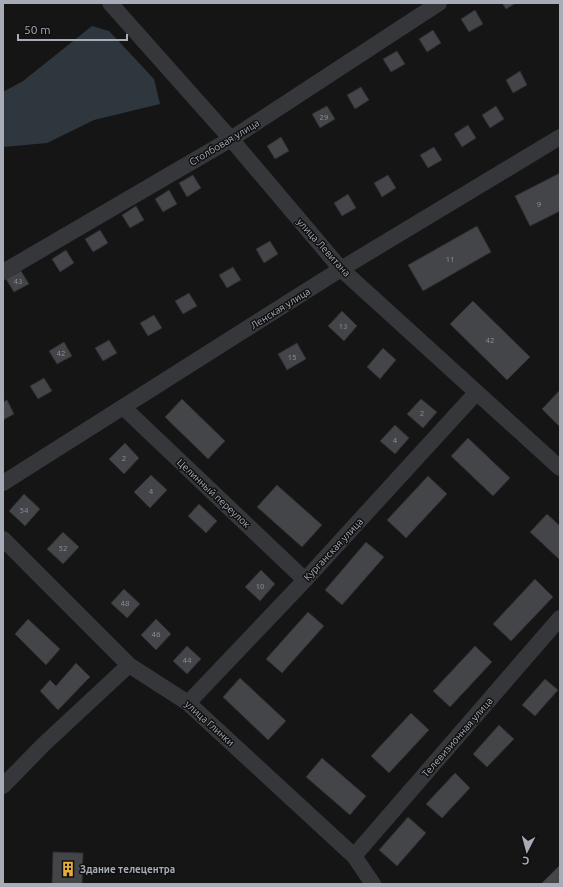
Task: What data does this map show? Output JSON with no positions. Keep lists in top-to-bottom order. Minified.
{"streets":{"street":["Столбовая улица","улица Левитана","Ленская улица","Целинный переулок","Курганская улица","улица Глинки","Телевизионная улица"]},"crossings":[["Столбовая улица","улица Левитана"],["улица Левитана","Ленская улица"],["улица Левитана","Курганская улица"],["Ленская улица","Целинный переулок"],["Целинный переулок","Курганская улица"],["Курганская улица","улица Глинки"],["улица Глинки","Телевизионная улица"]],"places":{"building":["Здание телецентра"]},"house_numbers":["29","9","11","43","13","42","42","15","2","4","2","4","54","52","10","48","46","44"],"scale_bar":"50 m","north":"bottom"}
